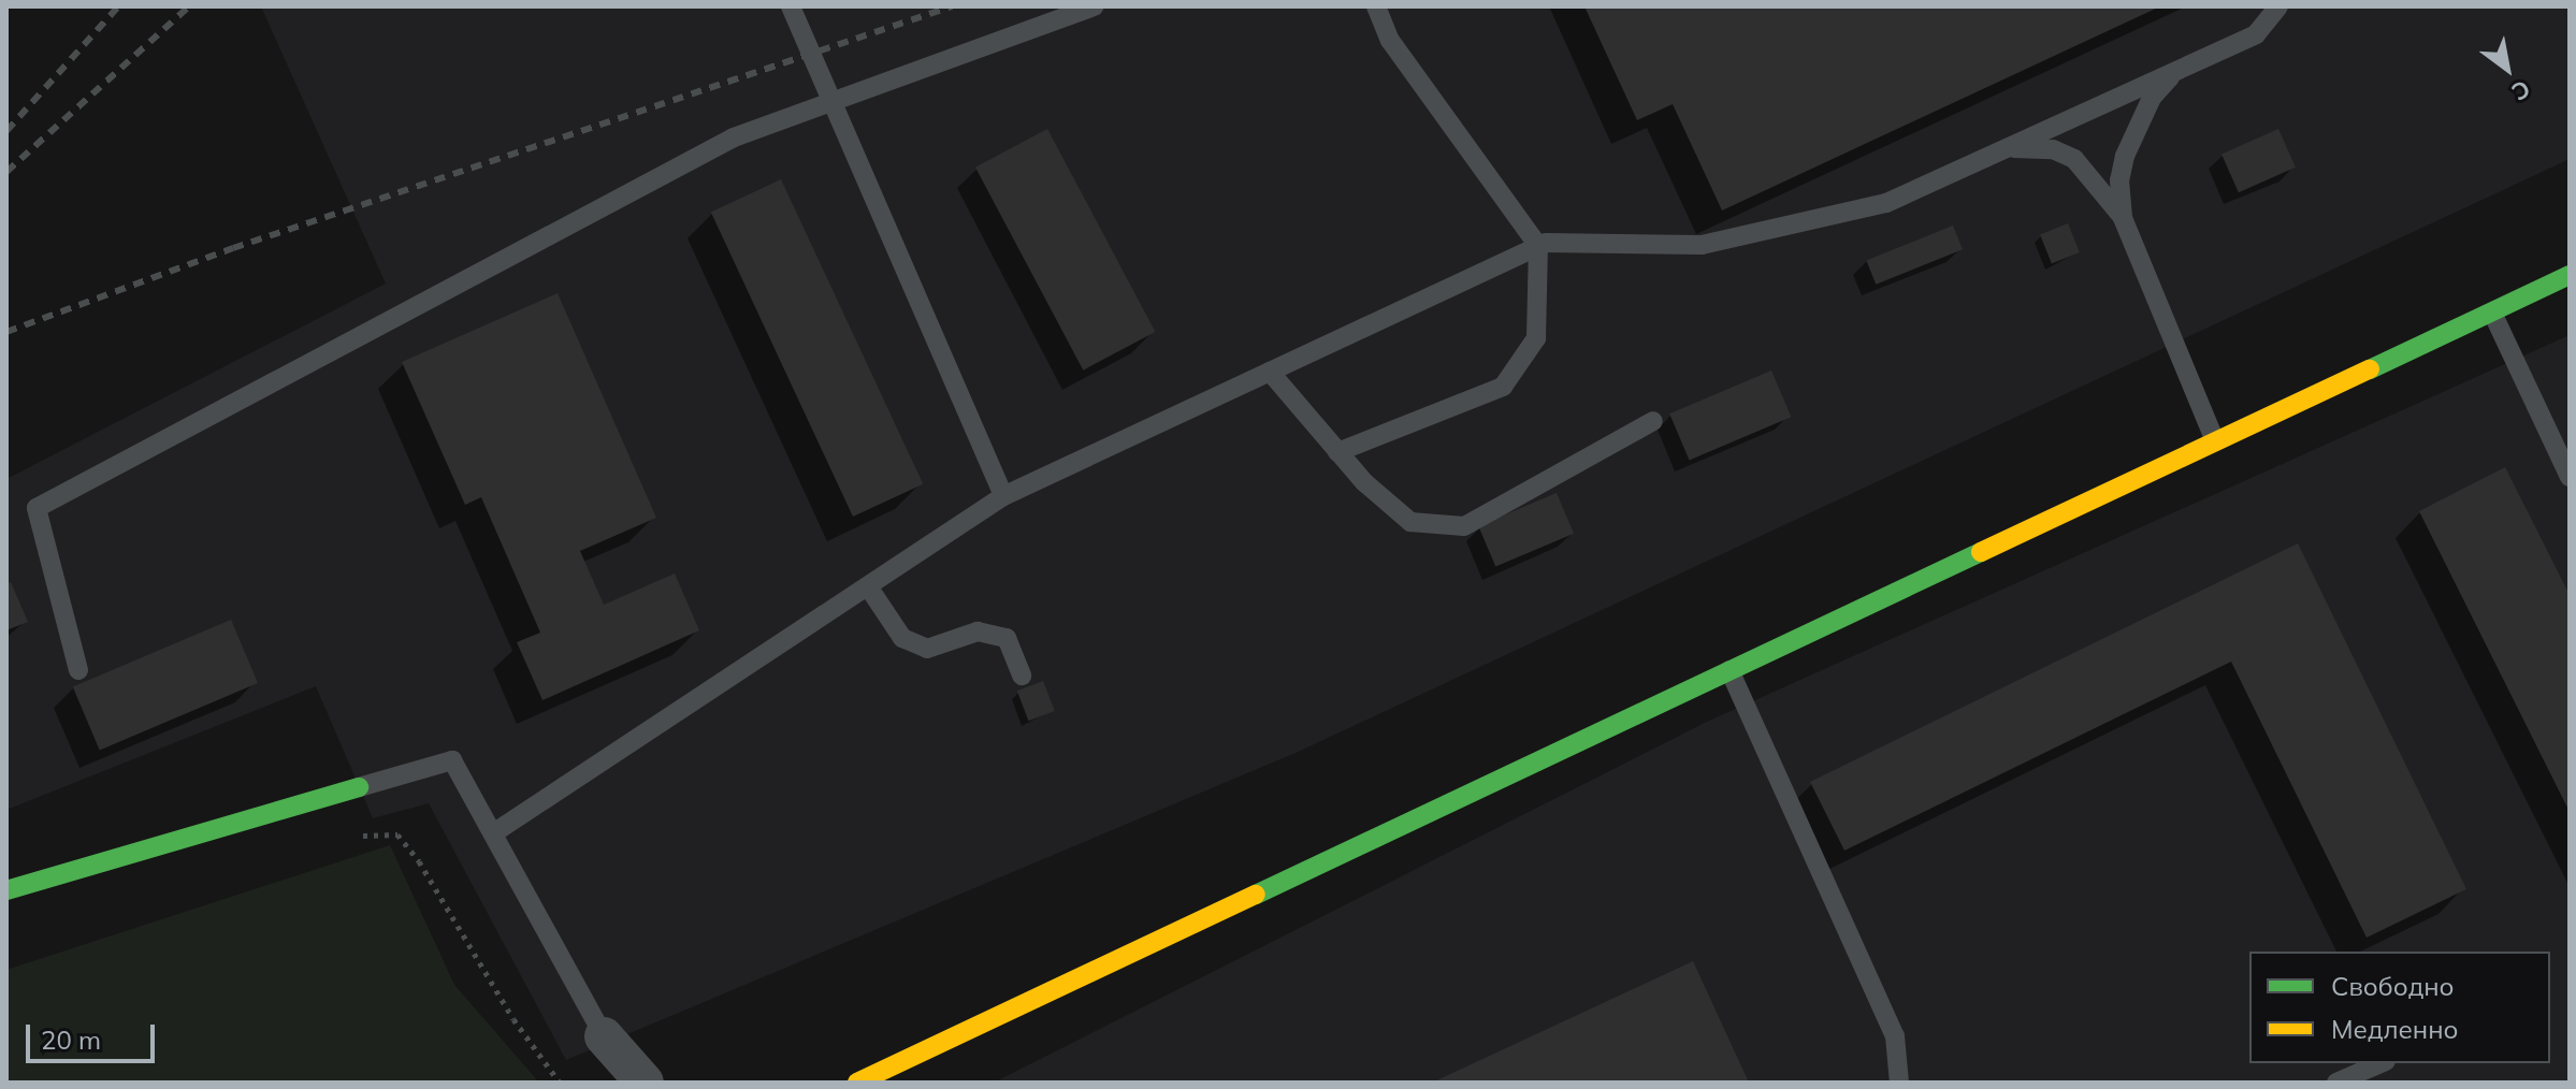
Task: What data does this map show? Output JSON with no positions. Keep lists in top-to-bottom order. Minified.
{"legend":["Свободно","Медленно"],"scale_bar":"20 m","north":"bottom right"}
